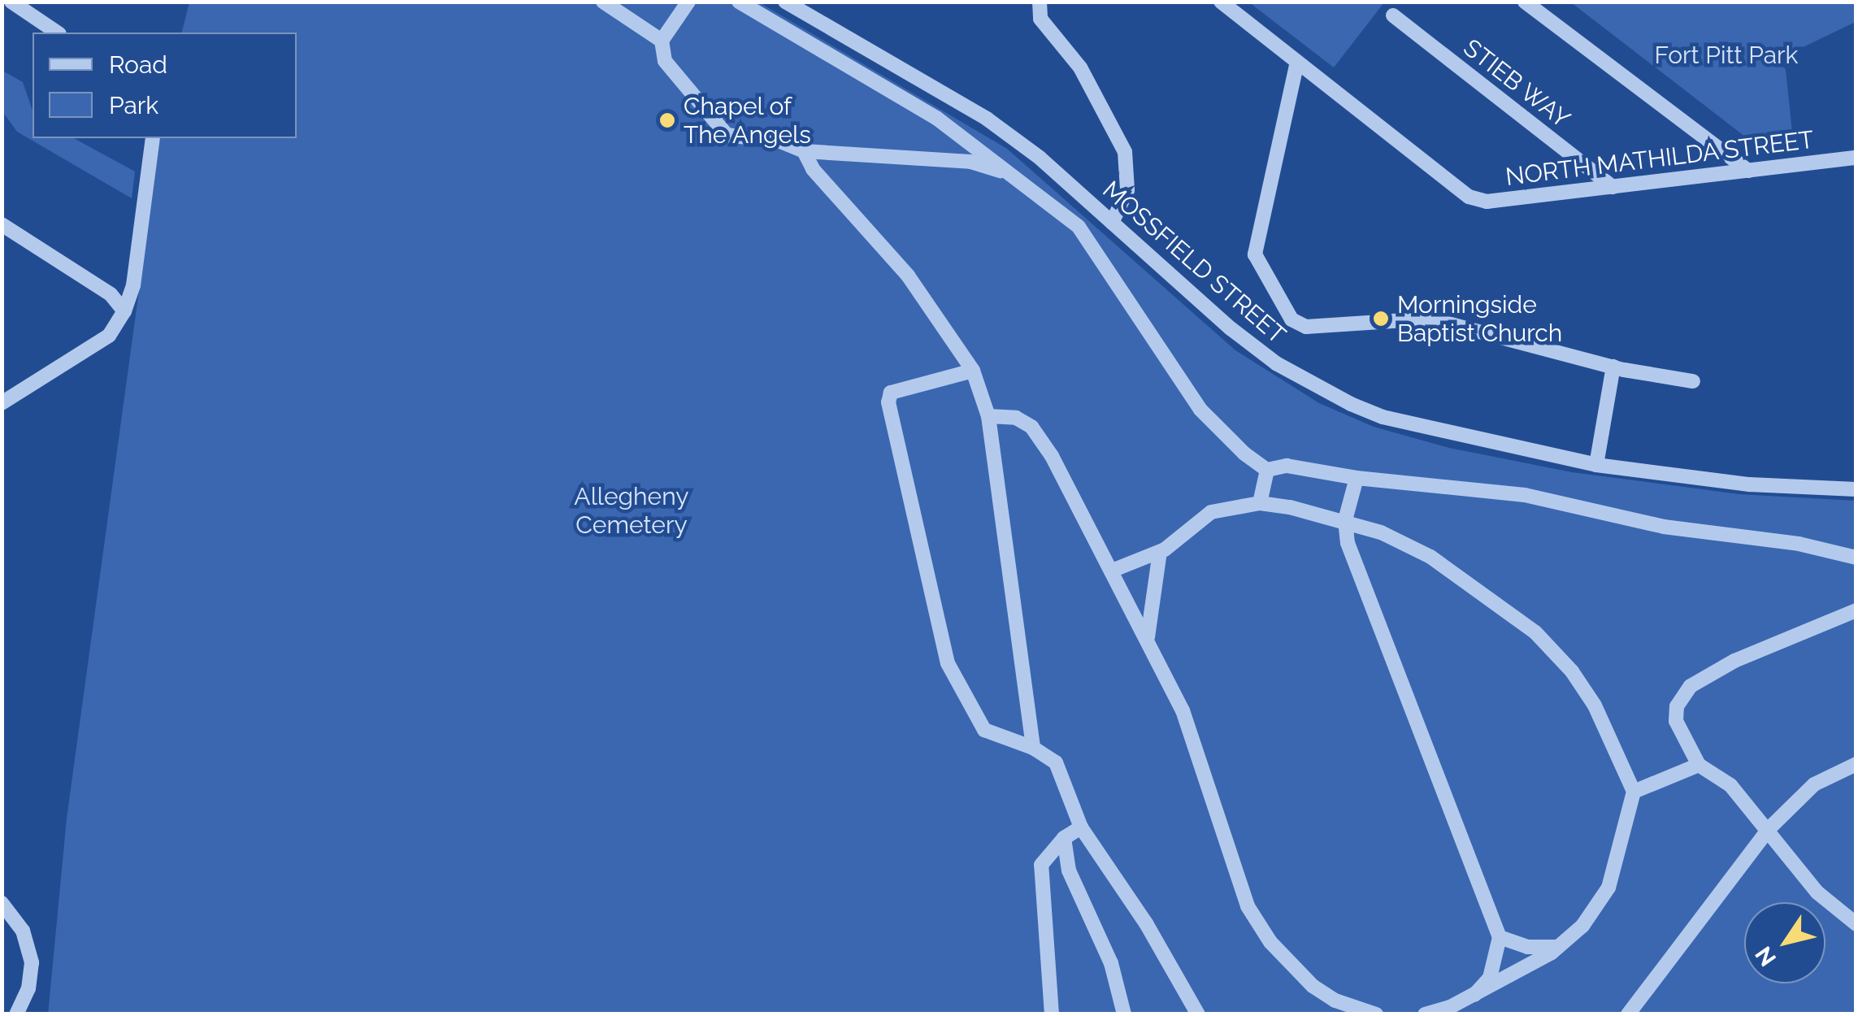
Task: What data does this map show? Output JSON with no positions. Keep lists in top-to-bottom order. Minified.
{"streets":{"street":["STIEB WAY","NORTH MATHILDA STREET","MOSSFIELD STREET"]},"crossings":[["STIEB WAY","NORTH MATHILDA STREET"]],"parks":["Fort Pitt Park","Allegheny Cemetery"],"places":["Chapel of The Angels","Morningside Baptist Church"],"legend":["Road","Park"],"north":"bottom left"}
